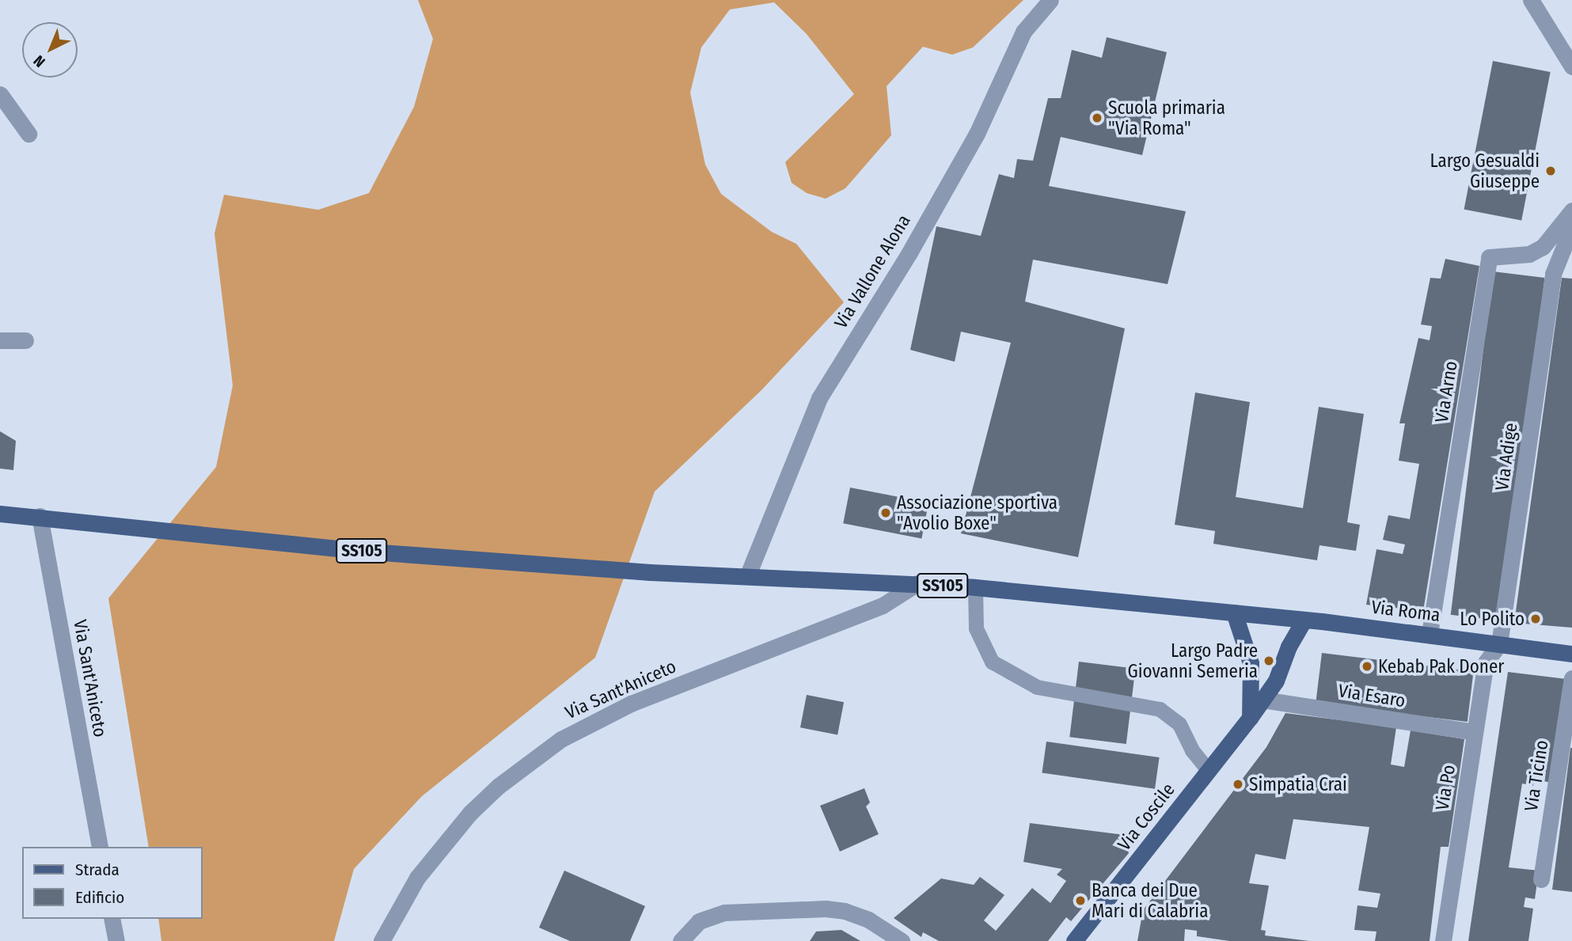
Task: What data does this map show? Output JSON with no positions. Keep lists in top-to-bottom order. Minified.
{"streets":{"main road":["SS105","Via Roma","Via Coscile"],"street":["Via Vallone Alona","Via Arno","Via Adige","Via Sant'Aniceto","Via Esaro","Via Ticino","Via Po"]},"crossings":[["Via Vallone Alona","SS105"],["Via Arno","Via Roma"],["Via Adige","Via Roma"],["Via Adige","Via Po"],["SS105","Via Roma"],["SS105","Via Sant'Aniceto"],["Via Roma","Via Po"],["Via Roma","Via Coscile"],["Via Esaro","Via Po"],["Via Esaro","Via Coscile"]],"places":["Scuola primaria \"Via Roma\"","Largo Gesualdi Giuseppe","Associazione sportiva \"Avolio Boxe\"","Lo Polito","Largo Padre Giovanni Semeria","Kebab Pak Doner","Simpatia Crai","Banca dei Due Mari di Calabria"],"legend":["Strada","Edificio"],"north":"bottom left"}
